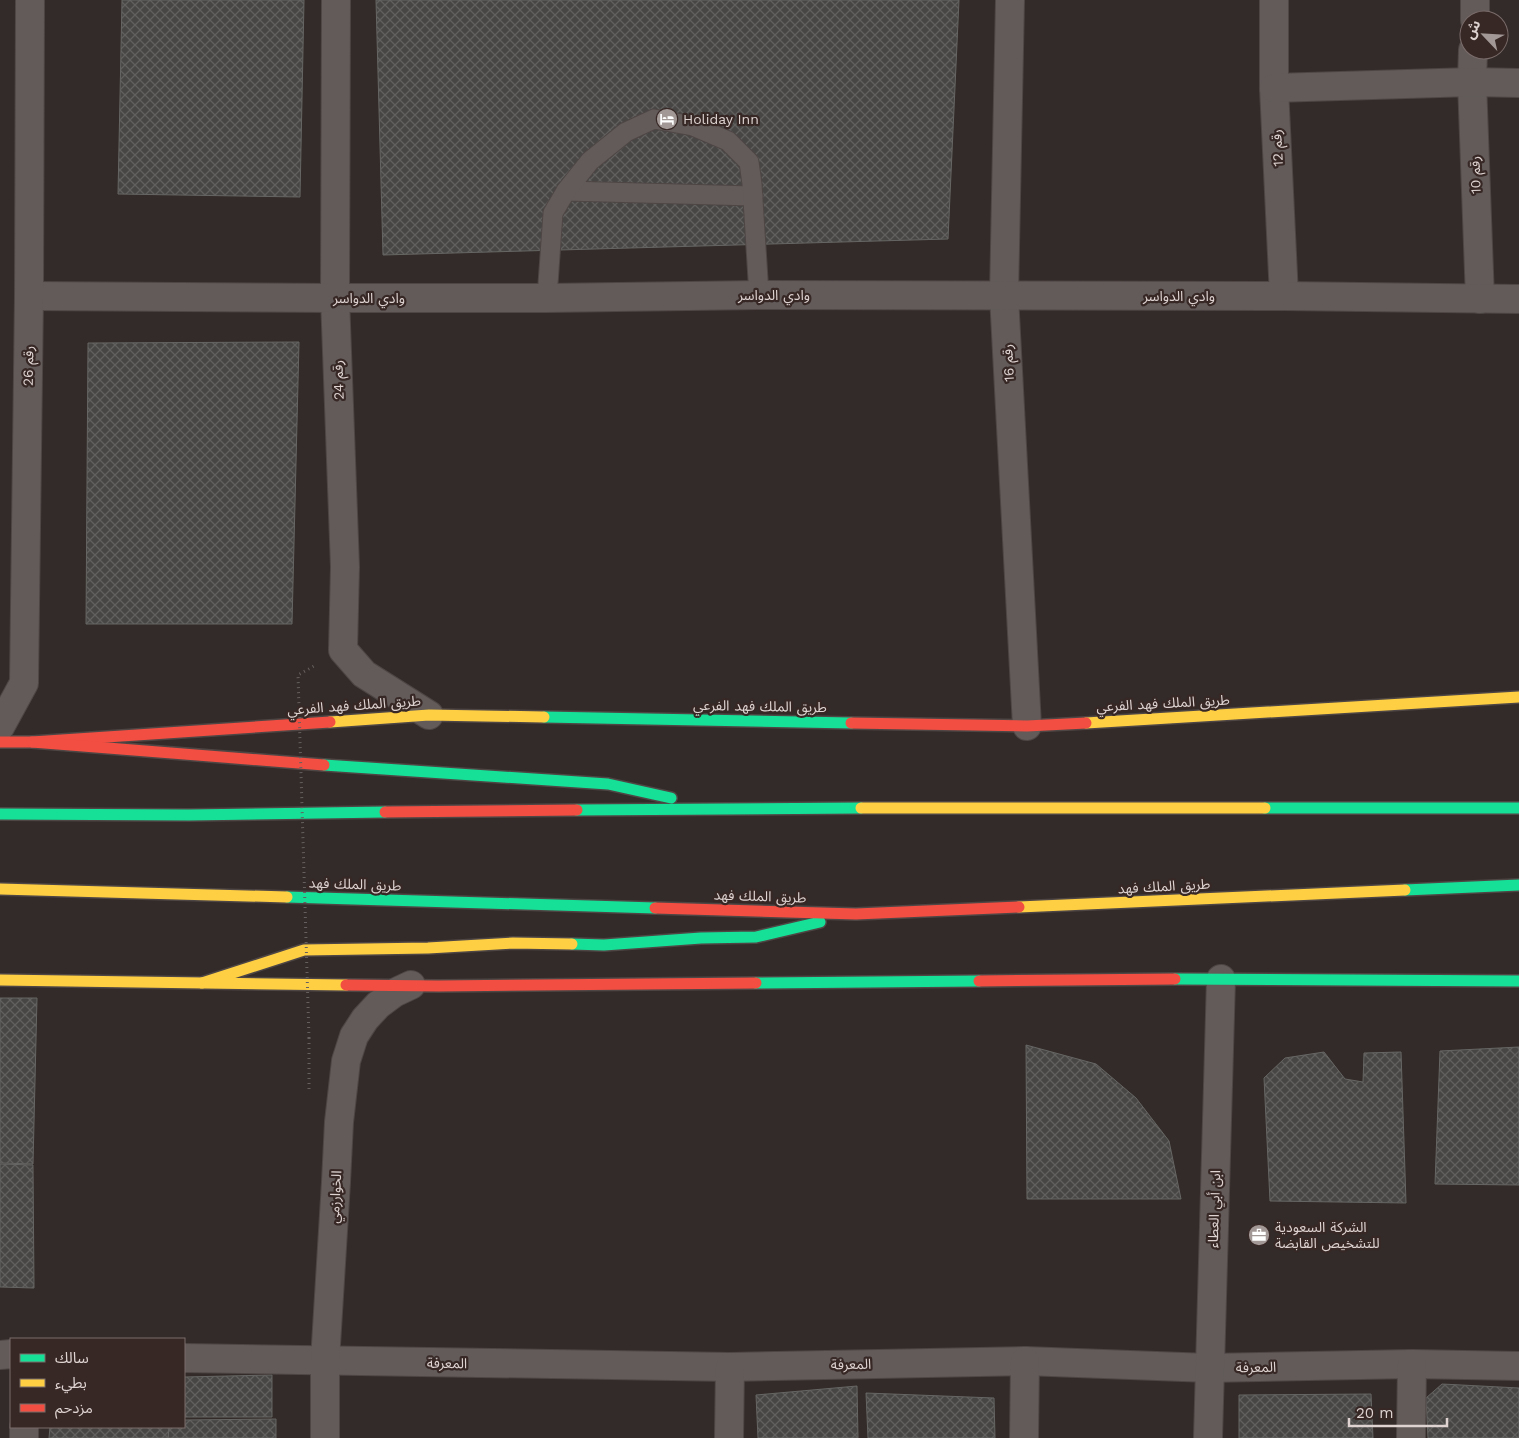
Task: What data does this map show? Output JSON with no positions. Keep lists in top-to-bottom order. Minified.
{"streets":{"main road":["طريق الملك فهد الفرعي","طريق الملك فهد"],"street":["رقم 12","رقم 10","وادي الدواسر","رقم 16","رقم 26","رقم 24","الخوارزمي","ابن أبي العطاء","المعرفة"]},"crossings":[["رقم 12","وادي الدواسر"],["رقم 10","وادي الدواسر"],["وادي الدواسر","رقم 16"],["وادي الدواسر","رقم 26"],["وادي الدواسر","رقم 24"],["رقم 16","طريق الملك فهد الفرعي"],["رقم 24","طريق الملك فهد الفرعي"],["الخوارزمي","المعرفة"],["ابن أبي العطاء","المعرفة"]],"places":{"hotel":["Holiday Inn"],"office":["الشركة السعودية للتشخيص القابضة"]},"legend":["سالك","بطيء","مزدحم"],"scale_bar":"20 m","north":"top left"}
